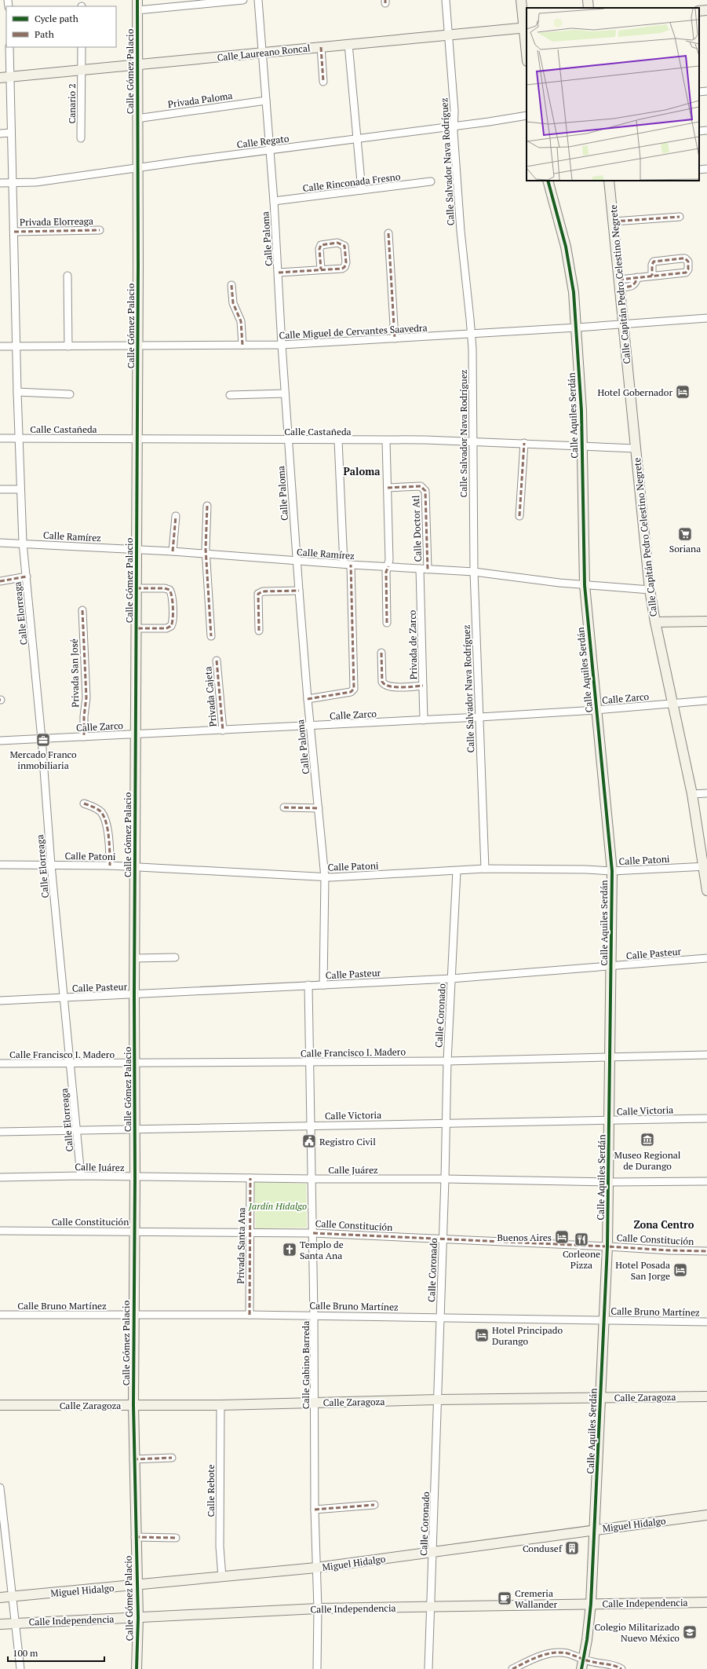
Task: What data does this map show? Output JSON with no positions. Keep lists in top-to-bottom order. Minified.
{"streets":{"street":["Calle Laureano Roncal","Calle Gómez Palacio","Privada Paloma","Canario 2","Calle Regato","Calle Salvador Nava Rodríguez","Calle Rinconada Fresno","Privada Elorreaga","Calle Paloma","Calle Capitán Pedro Celestino Negrete","Calle Miguel de Cervantes Saavedra","Calle Aquiles Serdán","Calle Castañeda","Calle Doctor Atl","Calle Ramírez","Calle Elorreaga","Privada de Zarco","Privada San José","Privada Cajeta","Calle Zarco","Calle Patoni","Calle Pasteur","Calle Coronado","Calle Francisco I. Madero","Calle Victoria","Calle Juárez","Calle Constitución","Privada Santa Ana","Calle Bruno Martínez","Calle Gabino Barreda","Calle Zaragoza","Calle Rebote","Miguel Hidalgo","Calle Independencia"]},"crossings":[["Calle Laureano Roncal","Calle Gómez Palacio"],["Calle Laureano Roncal","Canario 2"],["Calle Laureano Roncal","Calle Salvador Nava Rodríguez"],["Calle Laureano Roncal","Calle Paloma"],["Calle Laureano Roncal","Calle Elorreaga"],["Calle Gómez Palacio","Privada Paloma"],["Calle Gómez Palacio","Calle Regato"],["Calle Gómez Palacio","Calle Miguel de Cervantes Saavedra"],["Calle Gómez Palacio","Calle Castañeda"],["Calle Gómez Palacio","Calle Ramírez"],["Calle Gómez Palacio","Calle Zarco"],["Calle Gómez Palacio","Calle Patoni"],["Calle Gómez Palacio","Calle Pasteur"],["Calle Gómez Palacio","Calle Francisco I. Madero"],["Calle Gómez Palacio","Calle Victoria"],["Calle Gómez Palacio","Calle Juárez"],["Calle Gómez Palacio","Calle Constitución"],["Calle Gómez Palacio","Calle Bruno Martínez"],["Calle Gómez Palacio","Calle Zaragoza"],["Calle Gómez Palacio","Miguel Hidalgo"],["Calle Gómez Palacio","Calle Independencia"],["Privada Paloma","Calle Paloma"],["Calle Regato","Calle Salvador Nava Rodríguez"],["Calle Regato","Calle Paloma"],["Calle Regato","Calle Elorreaga"],["Calle Salvador Nava Rodríguez","Calle Miguel de Cervantes Saavedra"],["Calle Salvador Nava Rodríguez","Calle Castañeda"],["Calle Salvador Nava Rodríguez","Calle Ramírez"],["Calle Salvador Nava Rodríguez","Calle Zarco"],["Calle Salvador Nava Rodríguez","Calle Patoni"],["Calle Rinconada Fresno","Calle Paloma"],["Privada Elorreaga","Calle Elorreaga"],["Calle Paloma","Calle Miguel de Cervantes Saavedra"],["Calle Paloma","Calle Castañeda"],["Calle Paloma","Calle Ramírez"],["Calle Paloma","Calle Zarco"],["Calle Paloma","Calle Patoni"],["Calle Paloma","Calle Pasteur"],["Calle Capitán Pedro Celestino Negrete","Calle Miguel de Cervantes Saavedra"],["Calle Capitán Pedro Celestino Negrete","Calle Castañeda"],["Calle Capitán Pedro Celestino Negrete","Calle Ramírez"],["Calle Capitán Pedro Celestino Negrete","Calle Zarco"],["Calle Capitán Pedro Celestino Negrete","Calle Patoni"],["Calle Miguel de Cervantes Saavedra","Calle Aquiles Serdán"],["Calle Miguel de Cervantes Saavedra","Calle Elorreaga"],["Calle Aquiles Serdán","Calle Castañeda"],["Calle Aquiles Serdán","Calle Ramírez"],["Calle Aquiles Serdán","Calle Zarco"],["Calle Aquiles Serdán","Calle Patoni"],["Calle Aquiles Serdán","Calle Pasteur"],["Calle Aquiles Serdán","Calle Francisco I. Madero"],["Calle Aquiles Serdán","Calle Victoria"],["Calle Aquiles Serdán","Calle Juárez"],["Calle Aquiles Serdán","Calle Constitución"],["Calle Aquiles Serdán","Calle Bruno Martínez"],["Calle Aquiles Serdán","Calle Zaragoza"],["Calle Aquiles Serdán","Miguel Hidalgo"],["Calle Aquiles Serdán","Calle Independencia"],["Calle Castañeda","Calle Elorreaga"],["Calle Doctor Atl","Calle Ramírez"],["Calle Doctor Atl","Privada de Zarco"],["Calle Ramírez","Calle Elorreaga"],["Calle Ramírez","Privada de Zarco"],["Calle Elorreaga","Calle Zarco"],["Calle Elorreaga","Calle Patoni"],["Calle Elorreaga","Calle Pasteur"],["Calle Elorreaga","Calle Francisco I. Madero"],["Calle Elorreaga","Calle Victoria"],["Calle Elorreaga","Calle Juárez"],["Privada de Zarco","Calle Zarco"],["Privada San José","Calle Zarco"],["Privada Cajeta","Calle Zarco"],["Calle Patoni","Calle Coronado"],["Calle Pasteur","Calle Coronado"],["Calle Pasteur","Calle Gabino Barreda"],["Calle Coronado","Calle Francisco I. Madero"],["Calle Coronado","Calle Victoria"],["Calle Coronado","Calle Juárez"],["Calle Coronado","Calle Constitución"],["Calle Coronado","Calle Bruno Martínez"],["Calle Coronado","Calle Zaragoza"],["Calle Coronado","Miguel Hidalgo"],["Calle Coronado","Calle Independencia"],["Calle Francisco I. Madero","Calle Gabino Barreda"],["Calle Victoria","Calle Gabino Barreda"],["Calle Juárez","Privada Santa Ana"],["Calle Juárez","Calle Gabino Barreda"],["Calle Constitución","Privada Santa Ana"],["Calle Constitución","Calle Gabino Barreda"],["Privada Santa Ana","Calle Bruno Martínez"],["Calle Bruno Martínez","Calle Gabino Barreda"],["Calle Gabino Barreda","Calle Zaragoza"],["Calle Gabino Barreda","Miguel Hidalgo"],["Calle Gabino Barreda","Calle Independencia"],["Calle Zaragoza","Calle Rebote"],["Calle Rebote","Miguel Hidalgo"]],"districts":["Paloma","Zona Centro"],"parks":["Jardín Hidalgo"],"places":{"hotel":["Hotel Gobernador","Buenos Aires","Hotel Posada San Jorge","Hotel Principado Durango"],"supermarket":["Soriana"],"office":["Mercado Franco inmobiliaria"],"museum":["Museo Regional de Durango"],"public building":["Registro Civil"],"restaurant":["Corleone Pizza"],"church":["Templo de Santa Ana"],"building":["Condusef"],"cafe":["Cremeria Wallander"],"school or university":["Colegio Militarizado Nuevo México"]},"legend":["Cycle path","Path"],"scale_bar":"100 m"}
